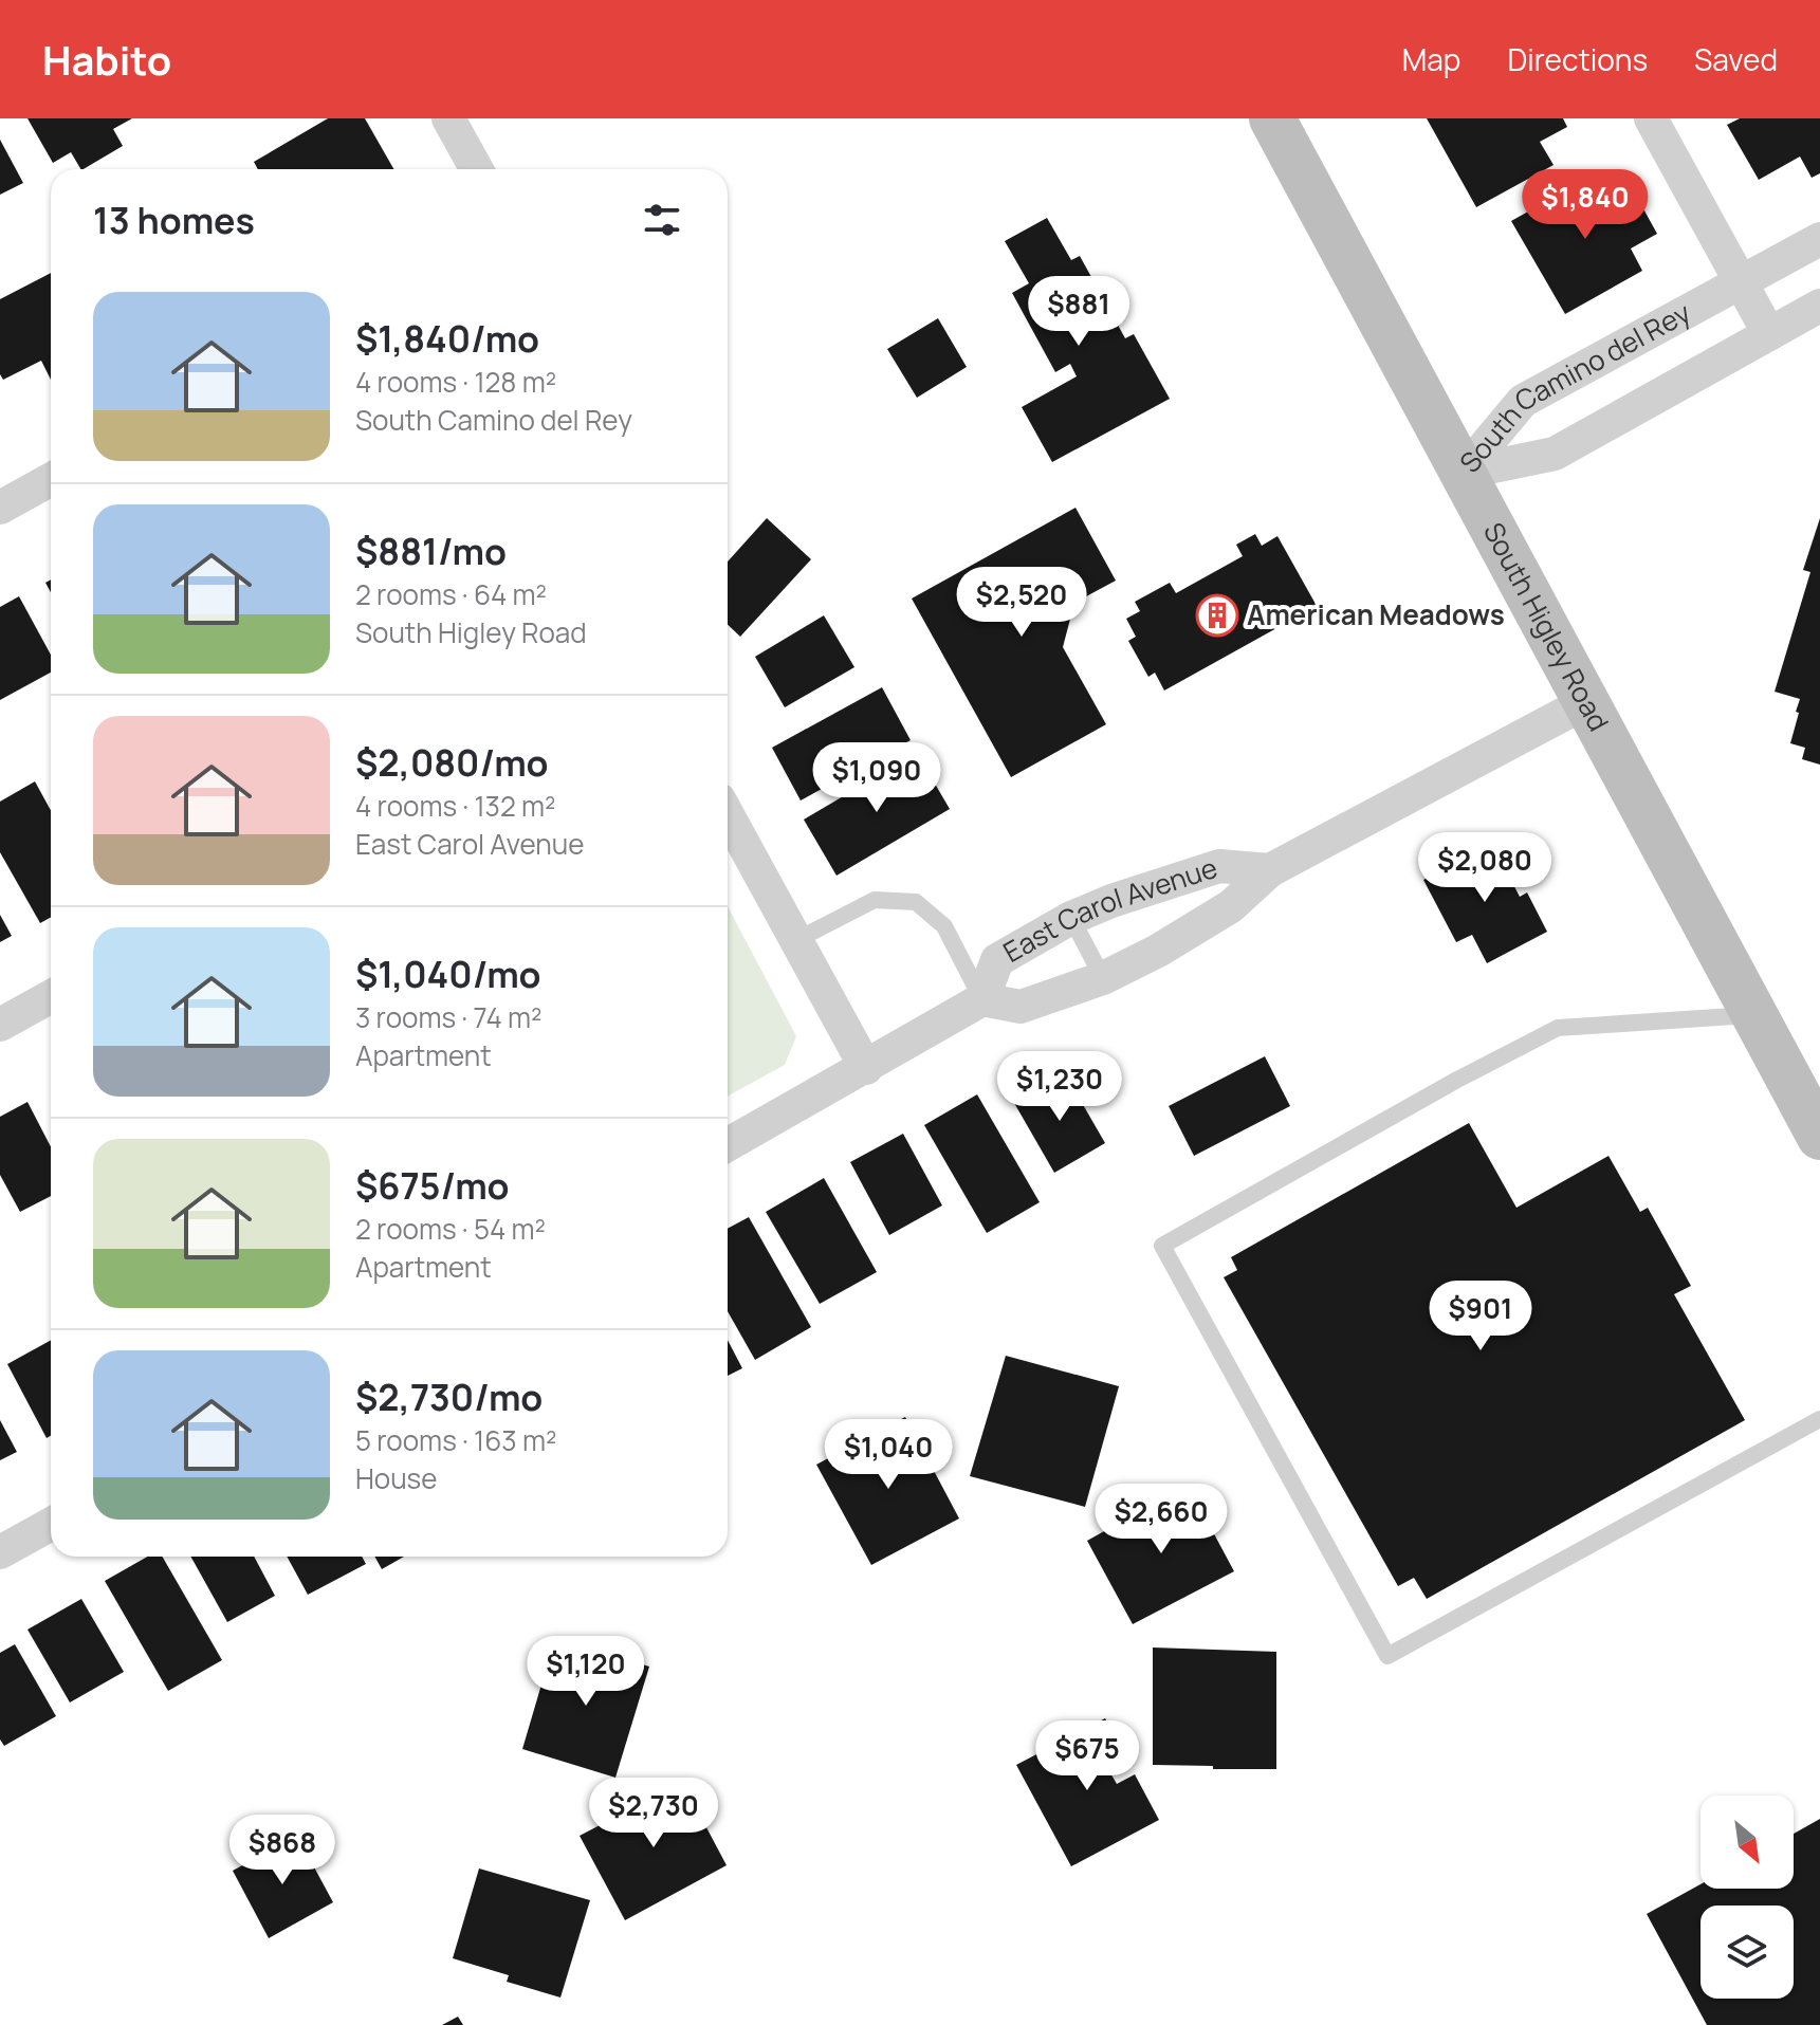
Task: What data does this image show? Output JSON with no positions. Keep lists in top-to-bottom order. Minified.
{"streets":{"main road":["South Higley Road"],"street":["South Camino del Rey","East Carol Avenue"]},"crossings":[["South Camino del Rey","South Higley Road"],["South Higley Road","East Carol Avenue"]],"places":{"building":["American Meadows"]},"north":"bottom right","page":{"header":"Habito","nav":["Map","Directions","Saved"],"price":["$1,840","$881","$2,520","$1,090","$2,080","$1,230","$901","$1,040","$2,660","$1,120","$675","$2,730","$868"],"heading":"13 homes","list":[{"name":"$1,840/mo","note":"4 rooms · 128 m² · South Camino del Rey"},{"name":"$881/mo","note":"2 rooms · 64 m² · South Higley Road"},{"name":"$2,080/mo","note":"4 rooms · 132 m² · East Carol Avenue"},{"name":"$1,040/mo","note":"3 rooms · 74 m² · Apartment"},{"name":"$675/mo","note":"2 rooms · 54 m² · Apartment"},{"name":"$2,730/mo","note":"5 rooms · 163 m² · House"}]}}
